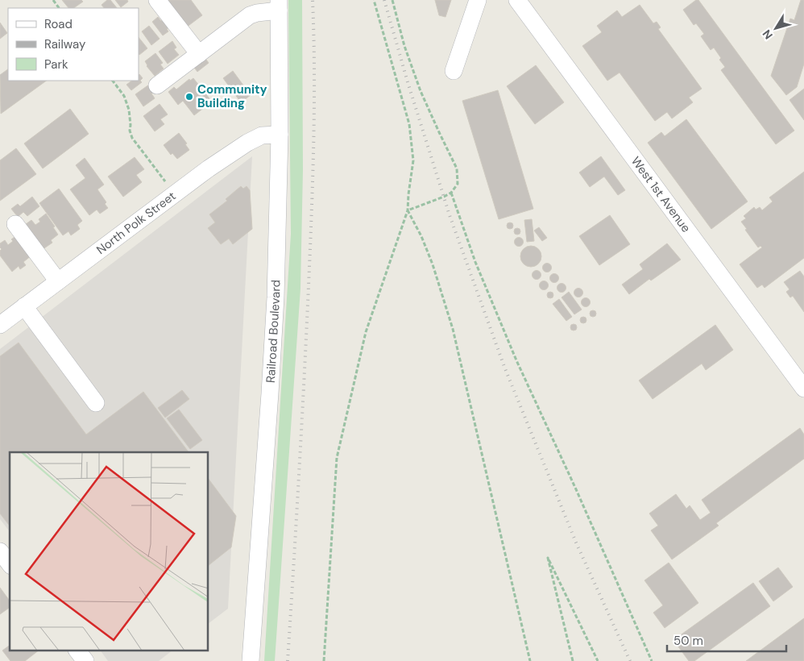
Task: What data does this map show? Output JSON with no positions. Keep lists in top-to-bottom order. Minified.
{"streets":{"street":["West 1st Avenue","North Polk Street","Railroad Boulevard"]},"crossings":[["North Polk Street","Railroad Boulevard"]],"places":["Community Building"],"legend":["Road","Railway","Park"],"scale_bar":"50 m","north":"bottom left"}
